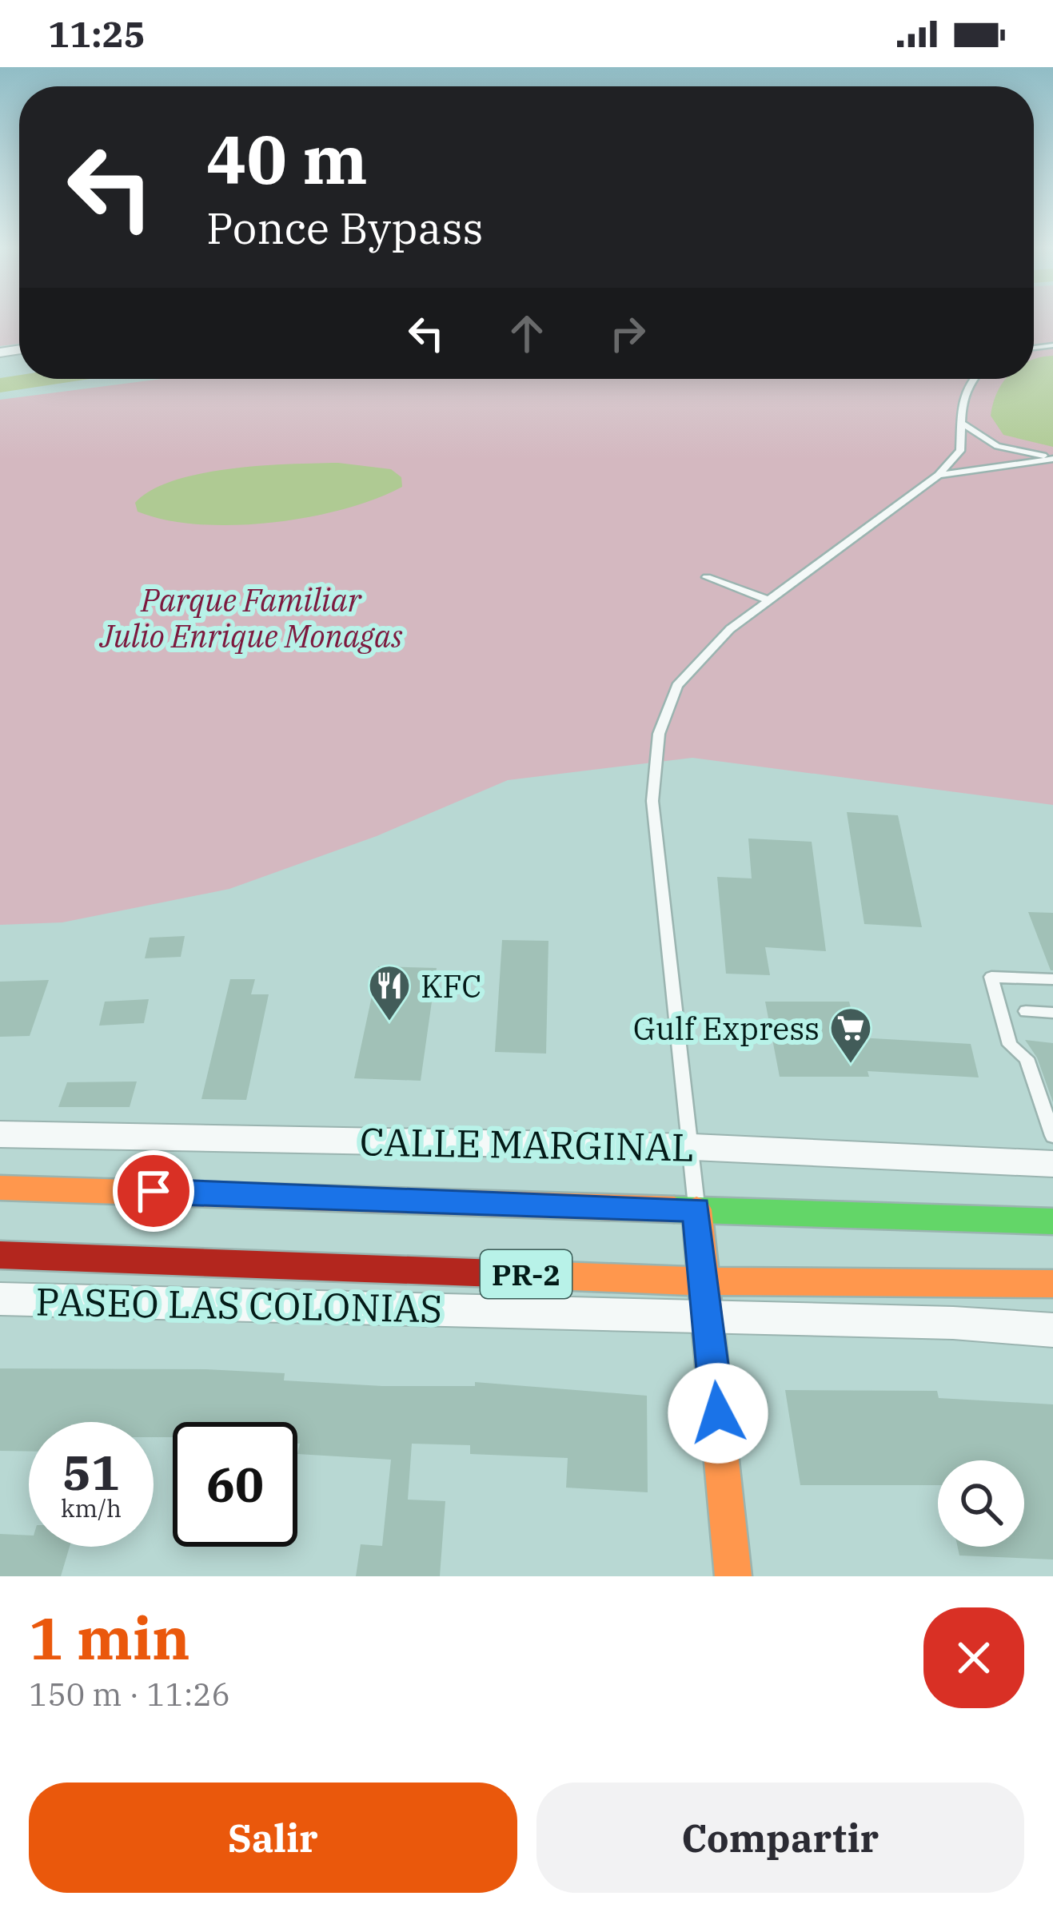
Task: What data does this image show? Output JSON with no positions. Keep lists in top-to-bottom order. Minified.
{"streets":{"main road":["PR-2"],"street":["CALLE MARGINAL","PASEO LAS COLONIAS"]},"crossings":[["PR-2","PASEO LAS COLONIAS"]],"parks":["Parque Familiar Julio Enrique Monagas"],"places":{"restaurant":["KFC"],"supermarket":["Gulf Express"]},"page":{"status":"11:25","turn":["40 m","Ponce Bypass"],"speed":"51 km/h","limit":"60","heading":["1 min","150 m · 11:26"],"buttons":["Salir","Compartir"]}}
